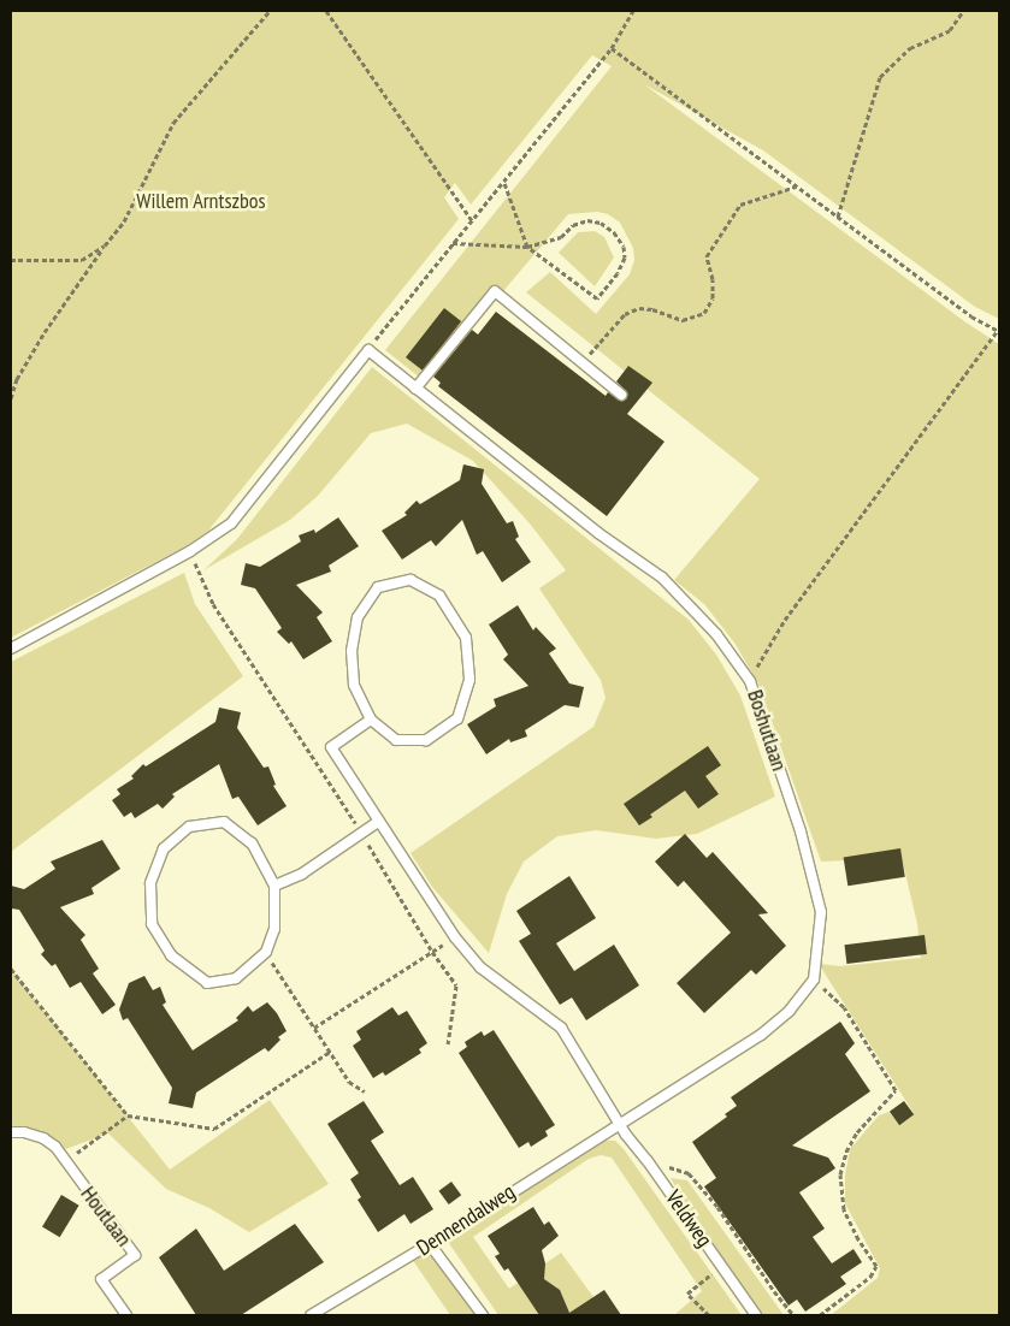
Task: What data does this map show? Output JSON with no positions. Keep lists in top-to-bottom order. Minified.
{"streets":{"lane":["Boshutlaan","Houtlaan","Veldweg","Dennendalweg"]},"crossings":[["Veldweg","Dennendalweg"]],"parks":["Willem Arntszbos"]}
